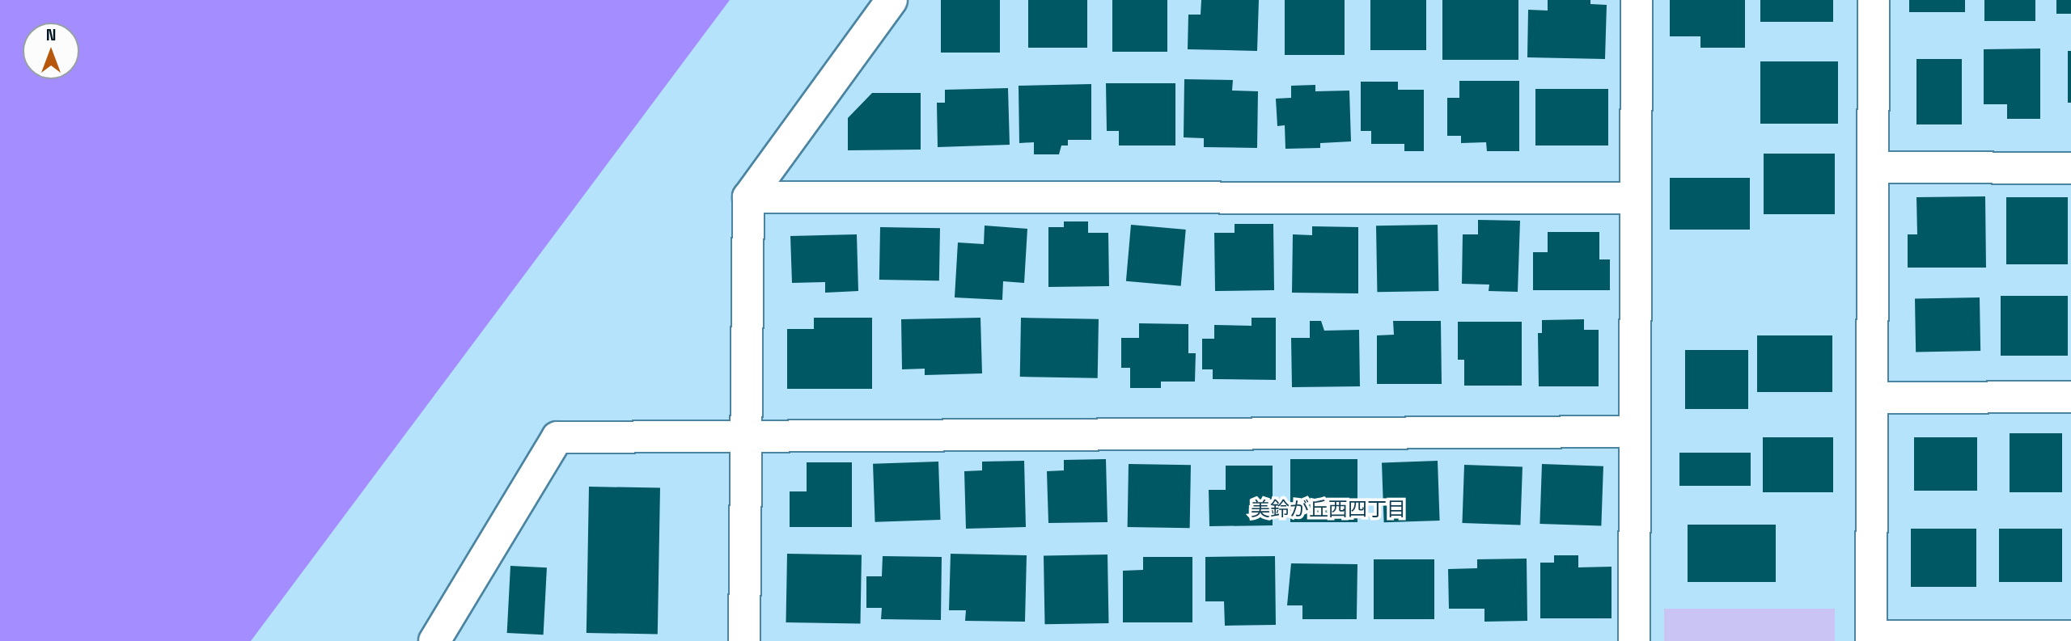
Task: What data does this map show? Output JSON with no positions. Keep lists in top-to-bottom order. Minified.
{"districts":["美鈴が丘西四丁目"],"north":"top"}
